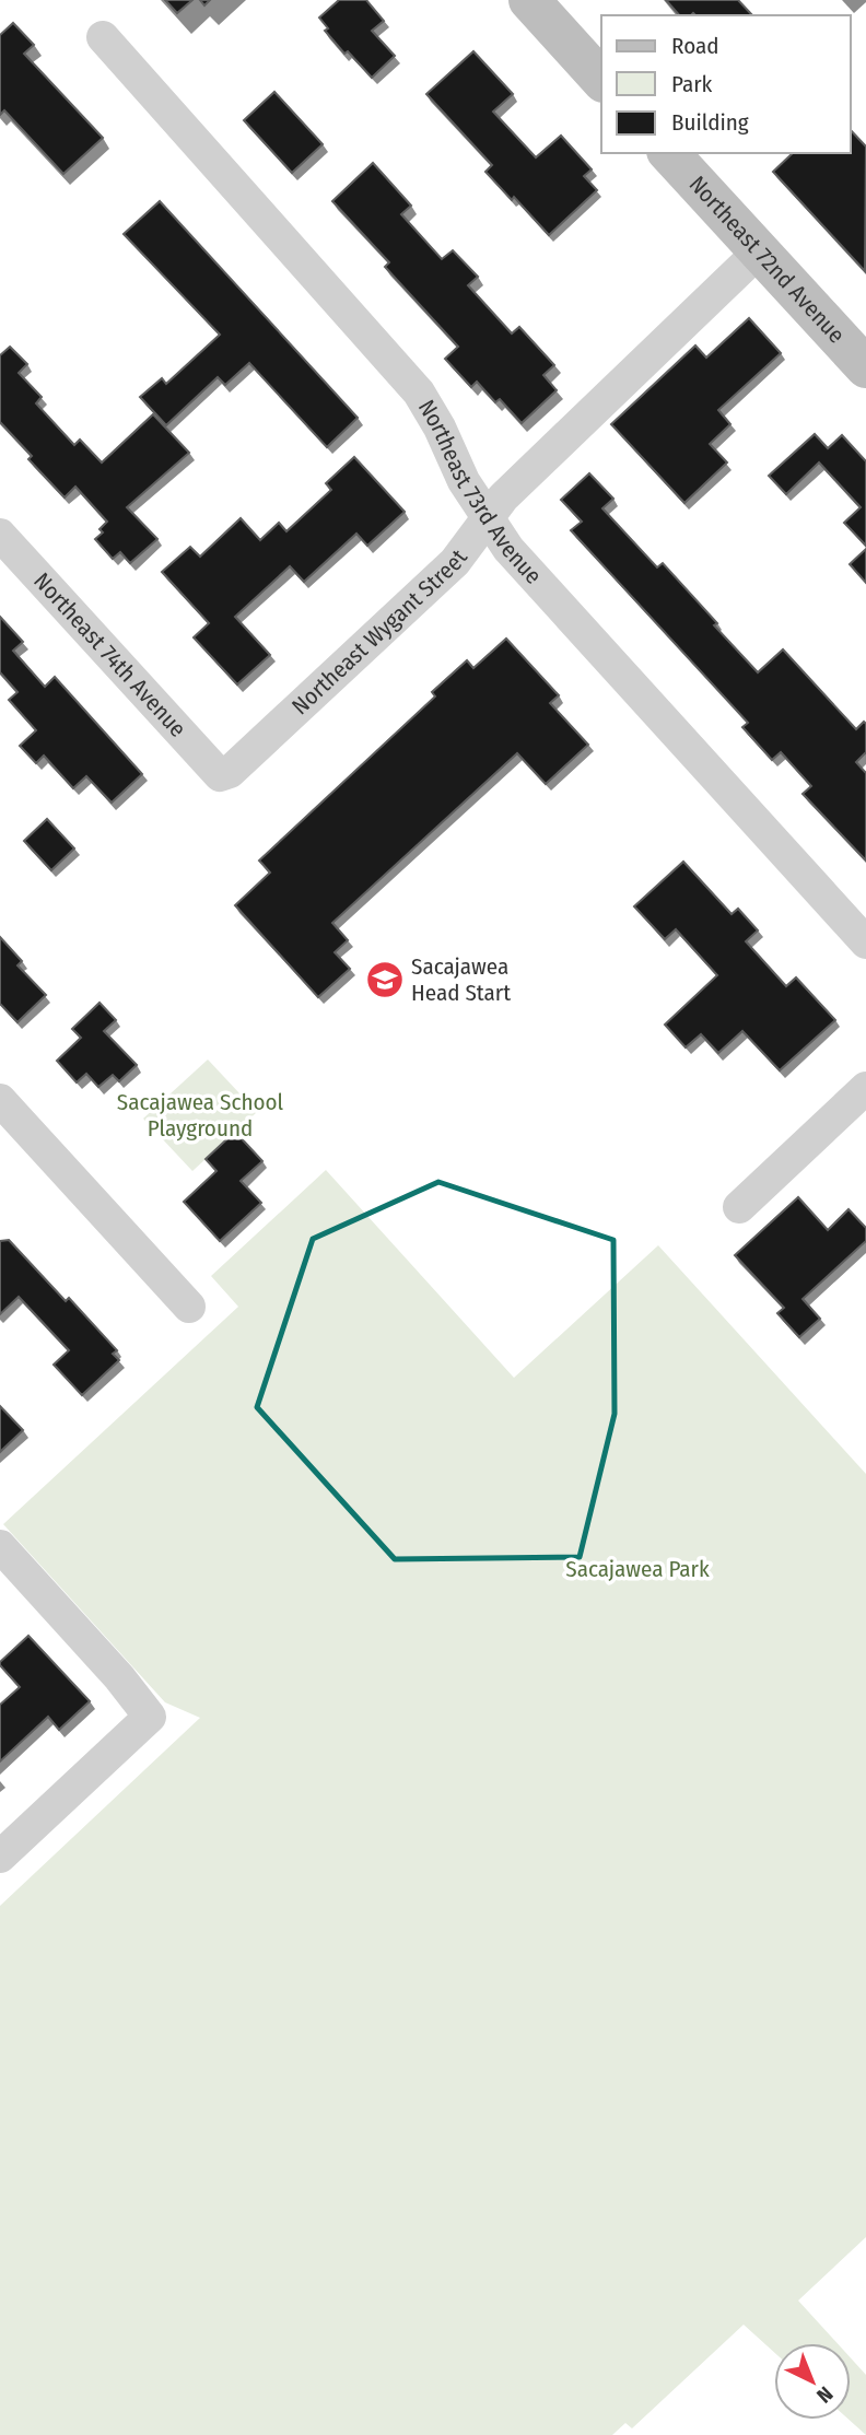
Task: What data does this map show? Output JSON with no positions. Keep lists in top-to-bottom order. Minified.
{"streets":{"street":["Northeast 72nd Avenue","Northeast 73rd Avenue","Northeast Wygant Street","Northeast 74th Avenue"]},"crossings":[["Northeast 72nd Avenue","Northeast Wygant Street"],["Northeast 73rd Avenue","Northeast Wygant Street"],["Northeast Wygant Street","Northeast 74th Avenue"]],"parks":["Sacajawea School Playground","Sacajawea Park"],"places":{"school or university":["Sacajawea Head Start"]},"legend":["Road","Park","Building"],"north":"bottom right"}
